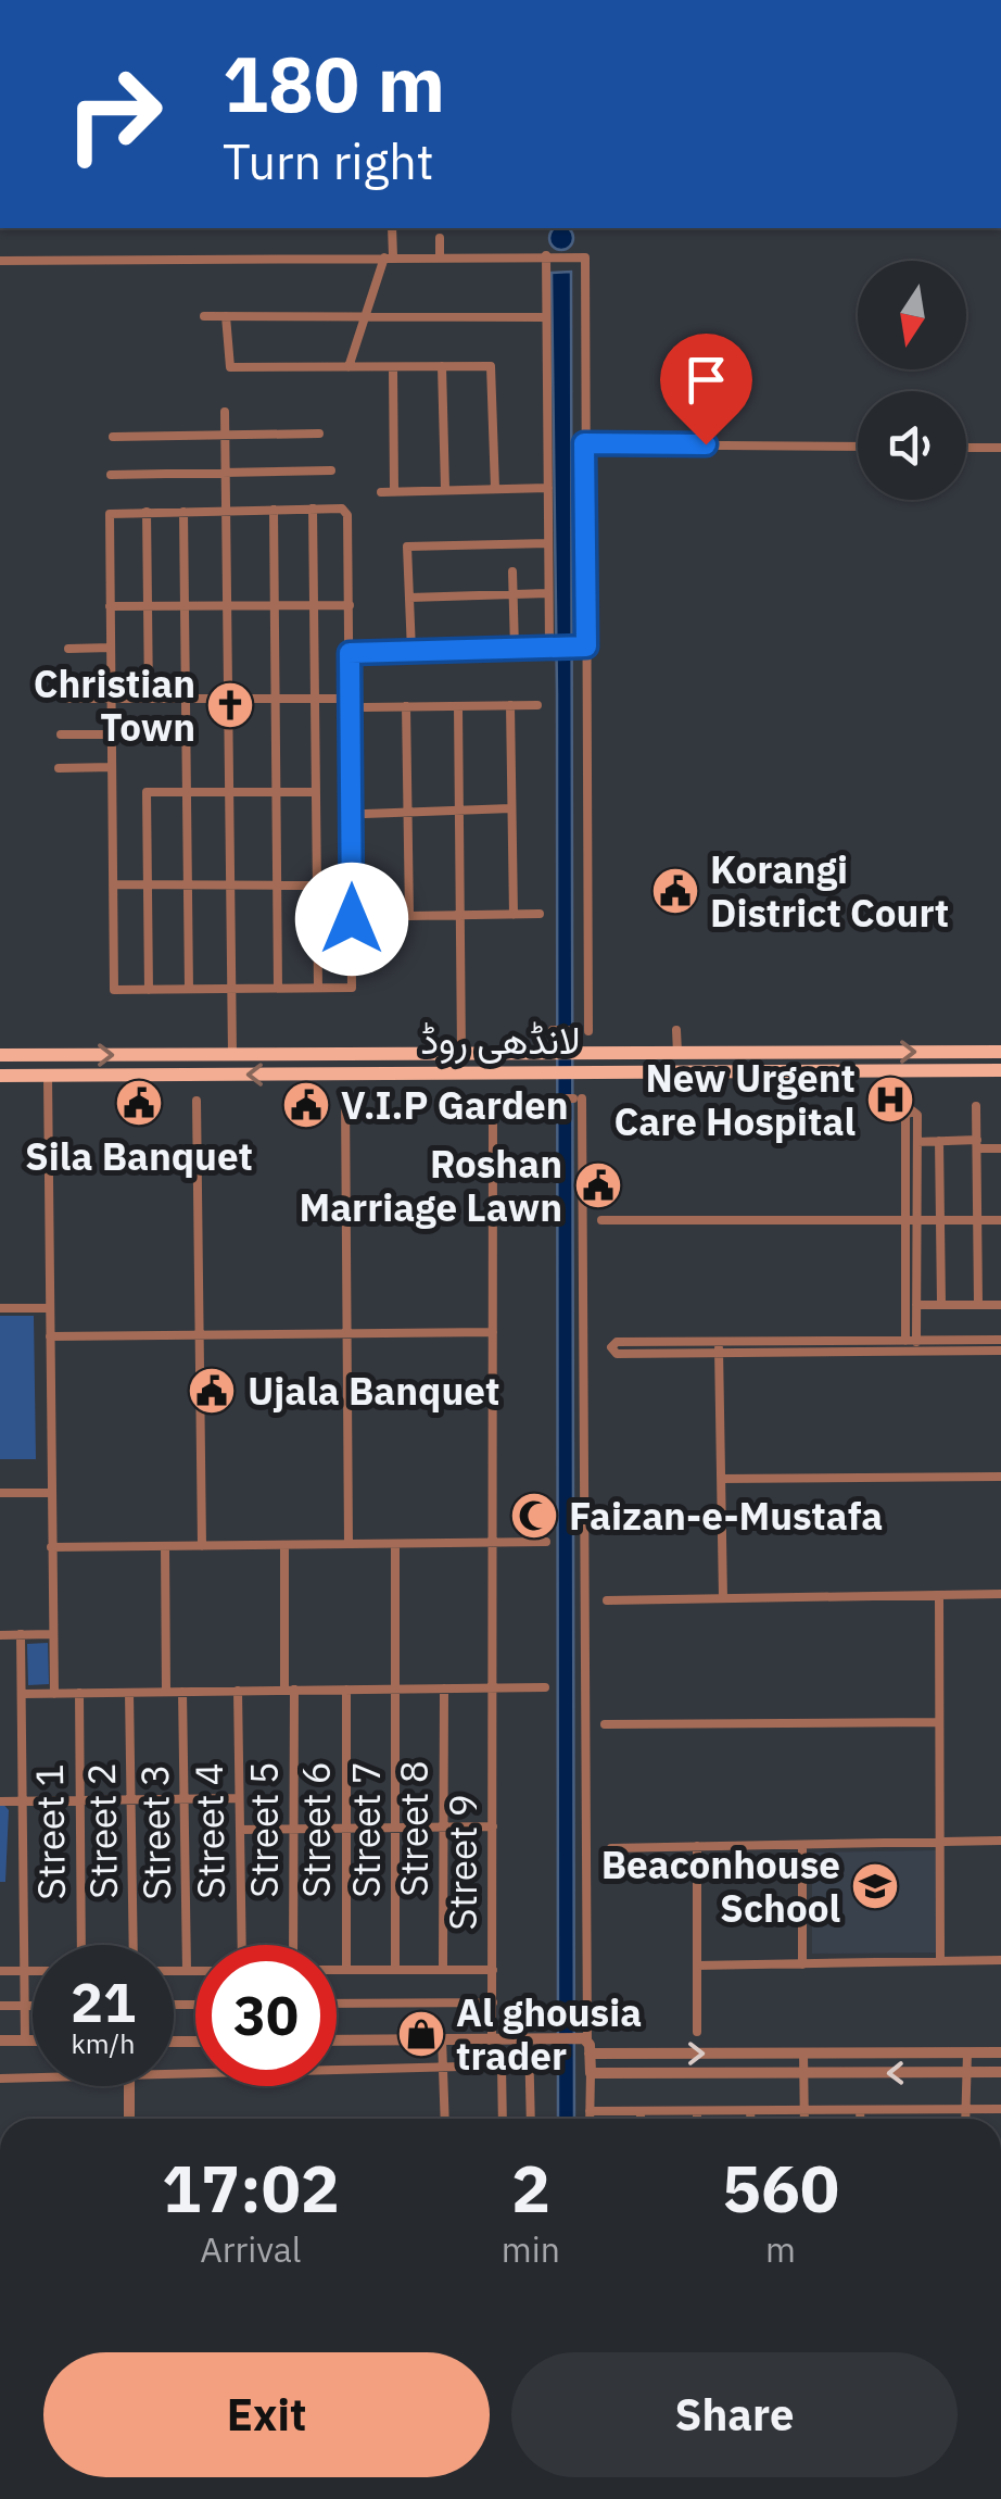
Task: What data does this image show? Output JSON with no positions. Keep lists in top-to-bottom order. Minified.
{"streets":{"main road":["لانڈھی روڈ"],"street":["Street 8","Street 5","Street 6","Street 7","Street 2","Street 4","Street 1","Street 3","Street 9"]},"places":{"church":["Christian Town"],"public building":["Korangi District Court","Sila Banquet","V.I.P Garden","Roshan Marriage Lawn","Ujala Banquet"],"hospital":["New Urgent Care Hospital"],"mosque":["Faizan-e-Mustafa"],"school or university":["Beaconhouse School"],"shop":["Al ghousia trader"]},"north":"bottom","page":{"turn":["180 m","Turn right"],"speed":"21 km/h","limit":"30","eta":["17:02","Arrival","2","min","560","m"],"buttons":["Exit","Share"]}}
